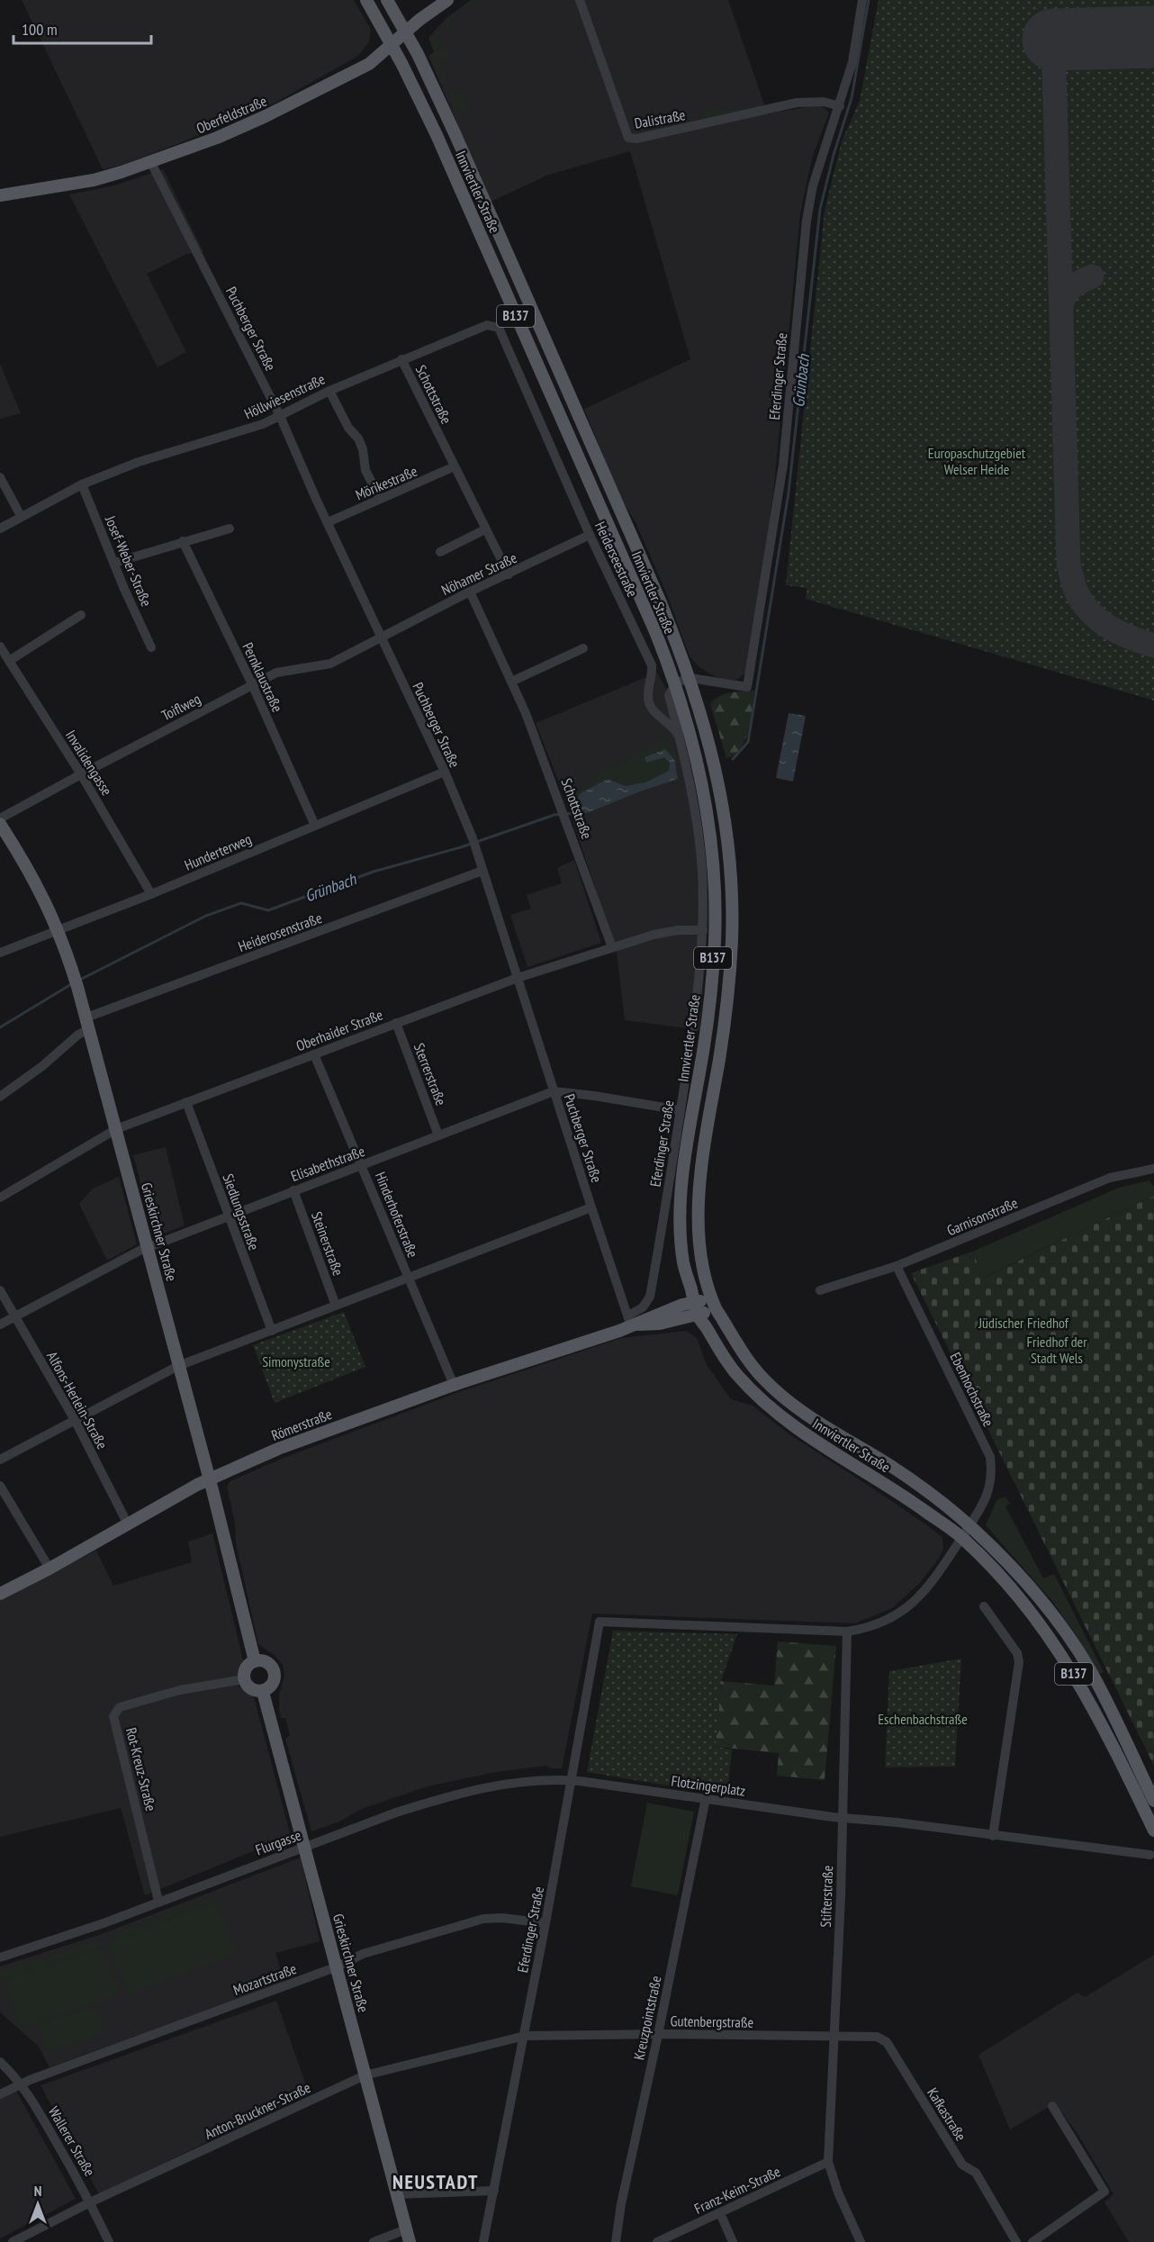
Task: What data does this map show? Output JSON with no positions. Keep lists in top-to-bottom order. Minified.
{"streets":{"main road":["Oberfeldstraße","Innviertler Straße","B137","Grieskirchner Straße","Römerstraße"],"street":["Dalistraße","Puchberger Straße","Eferdinger Straße","Schottstraße","Höllwiesenstraße","Mörikestraße","Heiderseestraße","Josef-Weber-Straße","Nöhamer Straße","Pernklaustraße","Toiflweg","Invalidengasse","Hunderterweg","Heiderosenstraße","Oberhaider Straße","Sterrerstraße","Elisabethstraße","Siedlungsstraße","Hinderhoferstraße","Garnisonstraße","Steinerstraße","Ebenhochstraße","Alfons-Herlein-Straße","Rot-Kreuz-Straße","Flotzingerplatz","Flurgasse","Stifterstraße","Mozartstraße","Kreuzpointstraße","Gutenbergstraße","Anton-Bruckner-Straße","Kafkastraße","Wallerer Straße","Franz-Keim-Straße"]},"crossings":[["Oberfeldstraße","Innviertler Straße"],["Oberfeldstraße","Puchberger Straße"],["Dalistraße","Eferdinger Straße"],["Innviertler Straße","Eferdinger Straße"],["Innviertler Straße","Ebenhochstraße"],["Innviertler Straße","Römerstraße"],["Puchberger Straße","Eferdinger Straße"],["Puchberger Straße","Höllwiesenstraße"],["Puchberger Straße","Mörikestraße"],["Puchberger Straße","Nöhamer Straße"],["Puchberger Straße","Toiflweg"],["Puchberger Straße","Hunderterweg"],["Puchberger Straße","Heiderosenstraße"],["Puchberger Straße","Oberhaider Straße"],["Puchberger Straße","Elisabethstraße"],["Puchberger Straße","Römerstraße"],["Eferdinger Straße","Heiderseestraße"],["Eferdinger Straße","Oberhaider Straße"],["Eferdinger Straße","Elisabethstraße"],["Eferdinger Straße","Ebenhochstraße"],["Eferdinger Straße","Römerstraße"],["Eferdinger Straße","Flotzingerplatz"],["Eferdinger Straße","Flurgasse"],["Eferdinger Straße","Stifterstraße"],["Eferdinger Straße","Mozartstraße"],["Eferdinger Straße","Gutenbergstraße"],["Eferdinger Straße","Anton-Bruckner-Straße"],["Schottstraße","Höllwiesenstraße"],["Schottstraße","Mörikestraße"],["Schottstraße","Nöhamer Straße"],["Schottstraße","Oberhaider Straße"],["Höllwiesenstraße","Heiderseestraße"],["Höllwiesenstraße","Josef-Weber-Straße"],["Heiderseestraße","Nöhamer Straße"],["Nöhamer Straße","Toiflweg"],["Pernklaustraße","Toiflweg"],["Pernklaustraße","Hunderterweg"],["Toiflweg","Invalidengasse"],["Invalidengasse","Hunderterweg"],["Hunderterweg","Grieskirchner Straße"],["Heiderosenstraße","Grieskirchner Straße"],["Oberhaider Straße","Sterrerstraße"],["Oberhaider Straße","Siedlungsstraße"],["Oberhaider Straße","Hinderhoferstraße"],["Oberhaider Straße","Grieskirchner Straße"],["Sterrerstraße","Elisabethstraße"],["Elisabethstraße","Siedlungsstraße"],["Elisabethstraße","Hinderhoferstraße"],["Elisabethstraße","Grieskirchner Straße"],["Elisabethstraße","Steinerstraße"],["Elisabethstraße","Alfons-Herlein-Straße"],["Hinderhoferstraße","Römerstraße"],["Garnisonstraße","Ebenhochstraße"],["Grieskirchner Straße","Römerstraße"],["Grieskirchner Straße","Rot-Kreuz-Straße"],["Grieskirchner Straße","Flurgasse"],["Grieskirchner Straße","Mozartstraße"],["Grieskirchner Straße","Anton-Bruckner-Straße"],["Ebenhochstraße","Stifterstraße"],["Alfons-Herlein-Straße","Römerstraße"],["Rot-Kreuz-Straße","Flurgasse"],["Flotzingerplatz","Flurgasse"],["Flotzingerplatz","Stifterstraße"],["Flotzingerplatz","Kreuzpointstraße"],["Stifterstraße","Gutenbergstraße"],["Stifterstraße","Kafkastraße"],["Stifterstraße","Franz-Keim-Straße"],["Mozartstraße","Wallerer Straße"],["Kreuzpointstraße","Gutenbergstraße"],["Gutenbergstraße","Anton-Bruckner-Straße"],["Gutenbergstraße","Kafkastraße"],["Anton-Bruckner-Straße","Wallerer Straße"]],"districts":["NEUSTADT"],"water":["Grünbach"],"parks":["Europaschutzgebiet Welser Heide","Jüdischer Friedhof","Friedhof der Stadt Wels","Simonystraße","Eschenbachstraße"],"scale_bar":"100 m","north":"top"}
